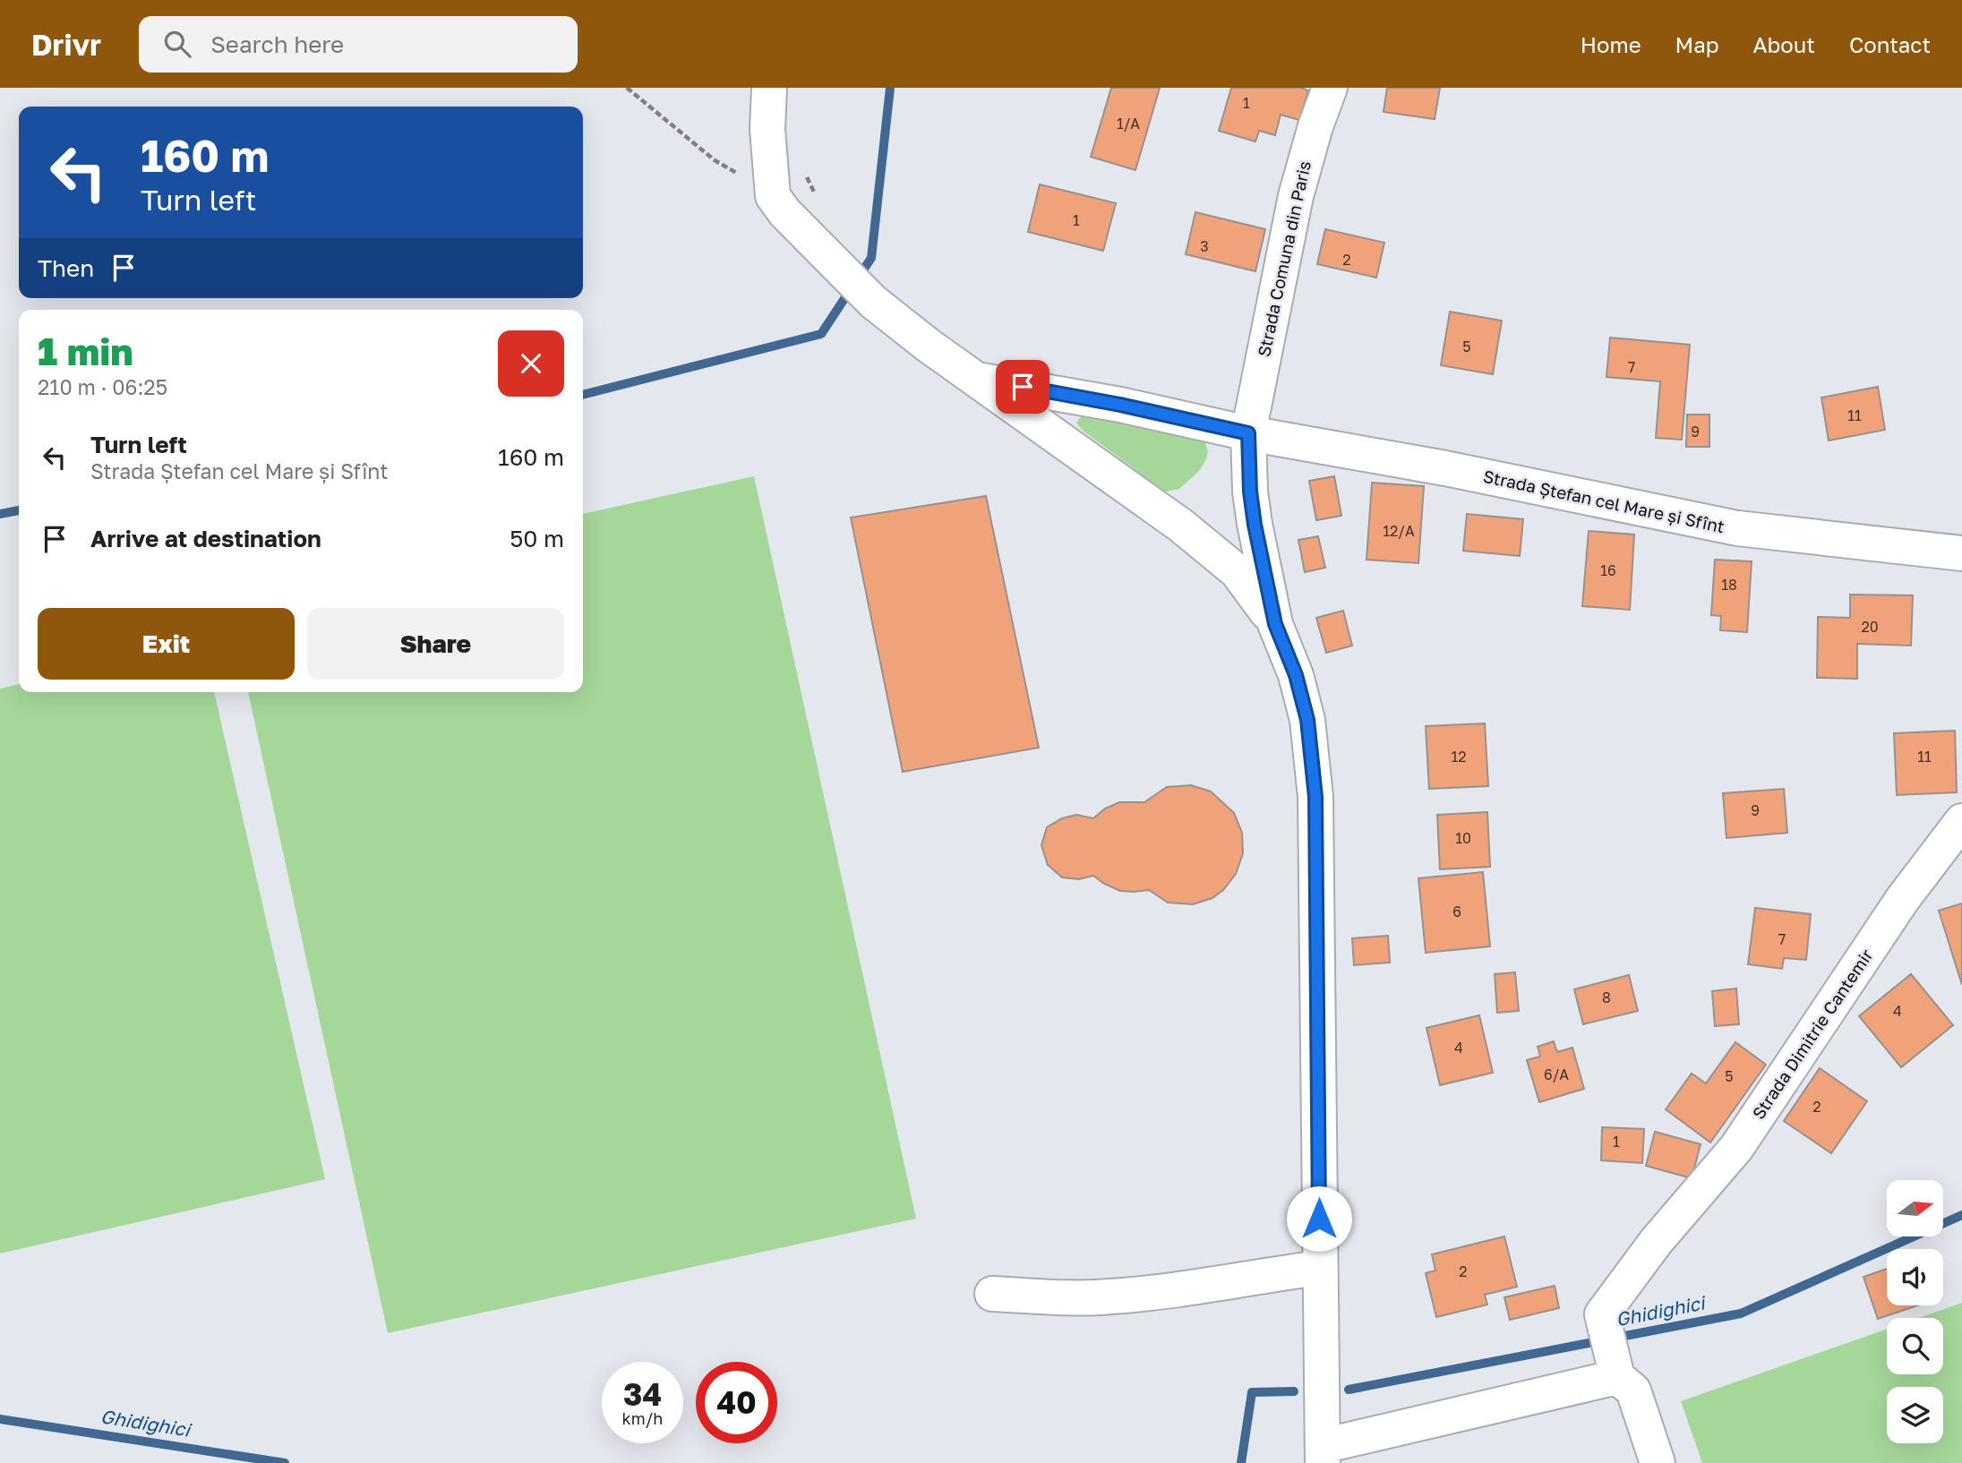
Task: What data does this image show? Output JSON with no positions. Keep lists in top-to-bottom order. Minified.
{"streets":{"street":["Strada Comuna din Paris","Strada Ștefan cel Mare și Sfînt","Strada Dimitrie Cantemir"]},"crossings":[["Strada Comuna din Paris","Strada Ștefan cel Mare și Sfînt"]],"water":["Ghidighici"],"house_numbers":["1","1/A","1","3","2","5","7","11","9","12/A","16","18","20","12","11","9","10","6","7","8","4","4","6/A","5","2","1","2"],"north":"right","page":{"header":"Drivr","search":"Search here","nav":["Home","Map","About","Contact"],"turn":["160 m","Turn left"],"then":"Then","heading":["1 min","210 m · 06:25"],"list":[{"name":"Turn left","note":"Strada Ștefan cel Mare și Sfînt","value":"160 m"},{"name":"Arrive at destination","value":"50 m"}],"buttons":["Exit","Share"],"speed":"34 km/h","limit":"40"}}
